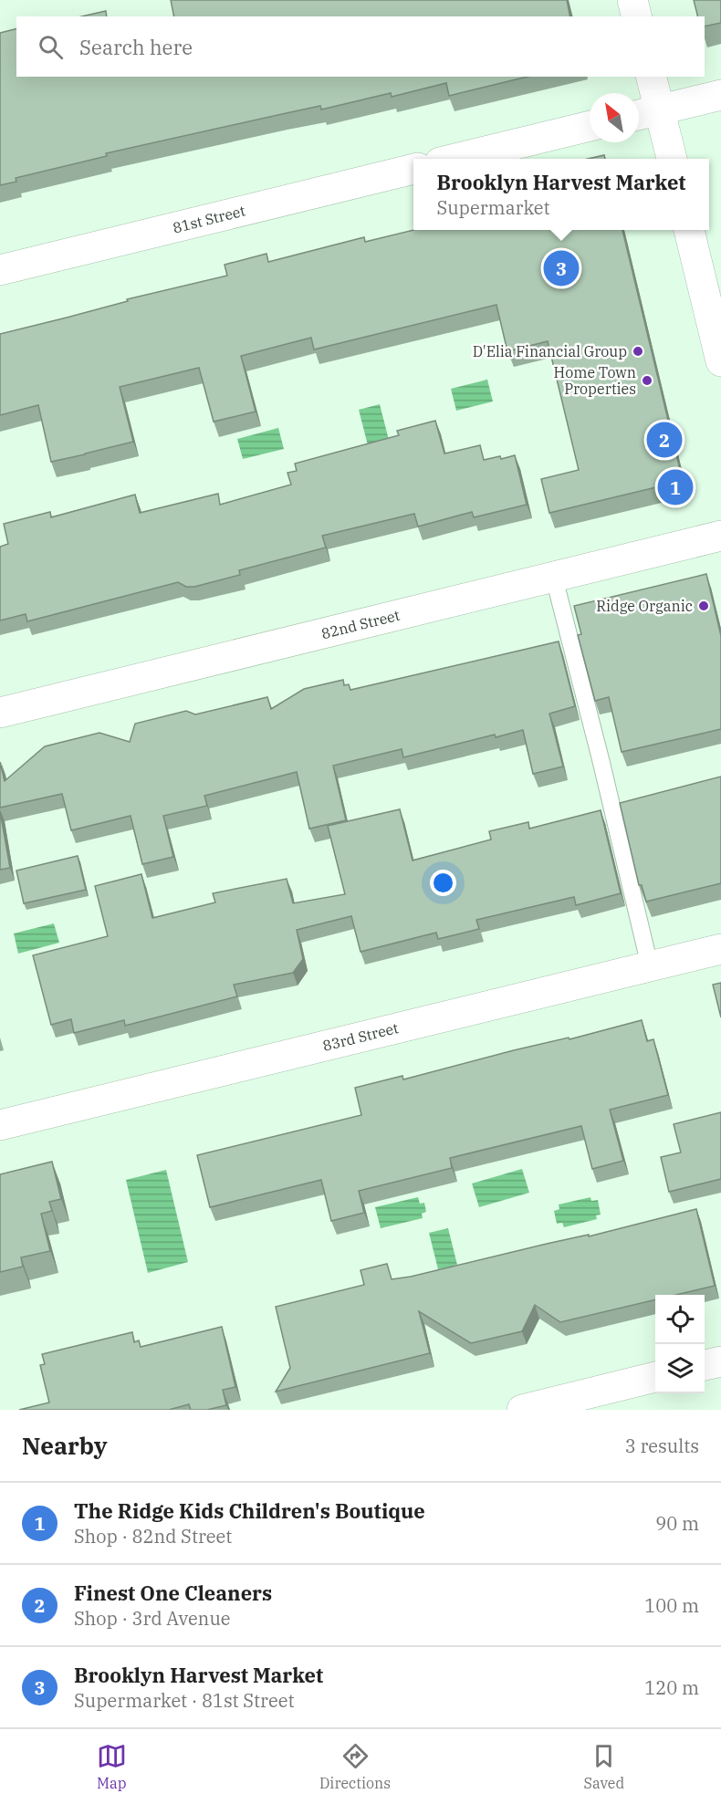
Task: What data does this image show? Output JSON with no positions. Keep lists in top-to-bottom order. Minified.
{"streets":{"street":["81st Street","82nd Street","83rd Street"]},"places":["D'Elia Financial Group","Home Town Properties","Ridge Organic"],"north":"top left","page":{"search":"Search here","popup":["Brooklyn Harvest Market","Supermarket"],"pins":["3","2","1"],"heading":["Nearby","3 results"],"list":[{"mark":"1","name":"The Ridge Kids Children's Boutique","note":"Shop · 82nd Street","value":"90 m"},{"mark":"2","name":"Finest One Cleaners","note":"Shop · 3rd Avenue","value":"100 m"},{"mark":"3","name":"Brooklyn Harvest Market","note":"Supermarket · 81st Street","value":"120 m"}],"nav":["Map","Directions","Saved"]}}
